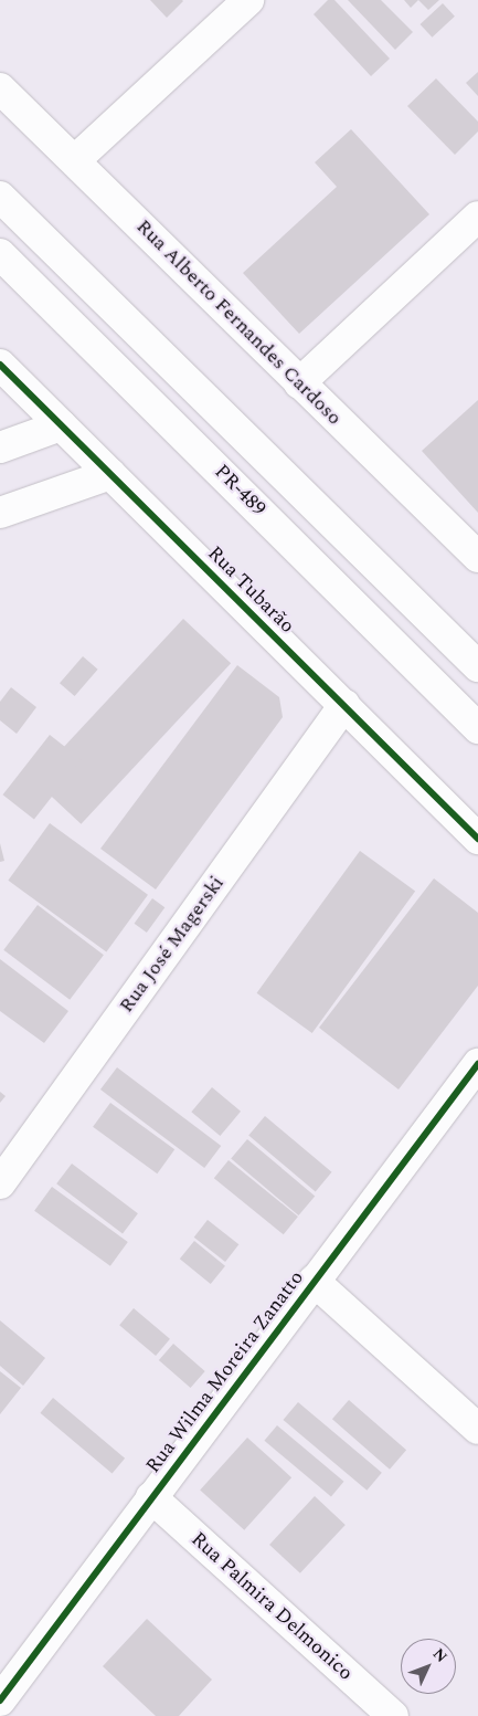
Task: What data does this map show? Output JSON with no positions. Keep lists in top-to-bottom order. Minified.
{"streets":{"street":["Rua Alberto Fernandes Cardoso","PR-489","Rua Tubarão","Rua José Magerski","Rua Wilma Moreira Zanatto","Rua Palmira Delmonico"]},"crossings":[["Rua Tubarão","Rua José Magerski"],["Rua Wilma Moreira Zanatto","Rua Palmira Delmonico"]],"north":"top right"}
